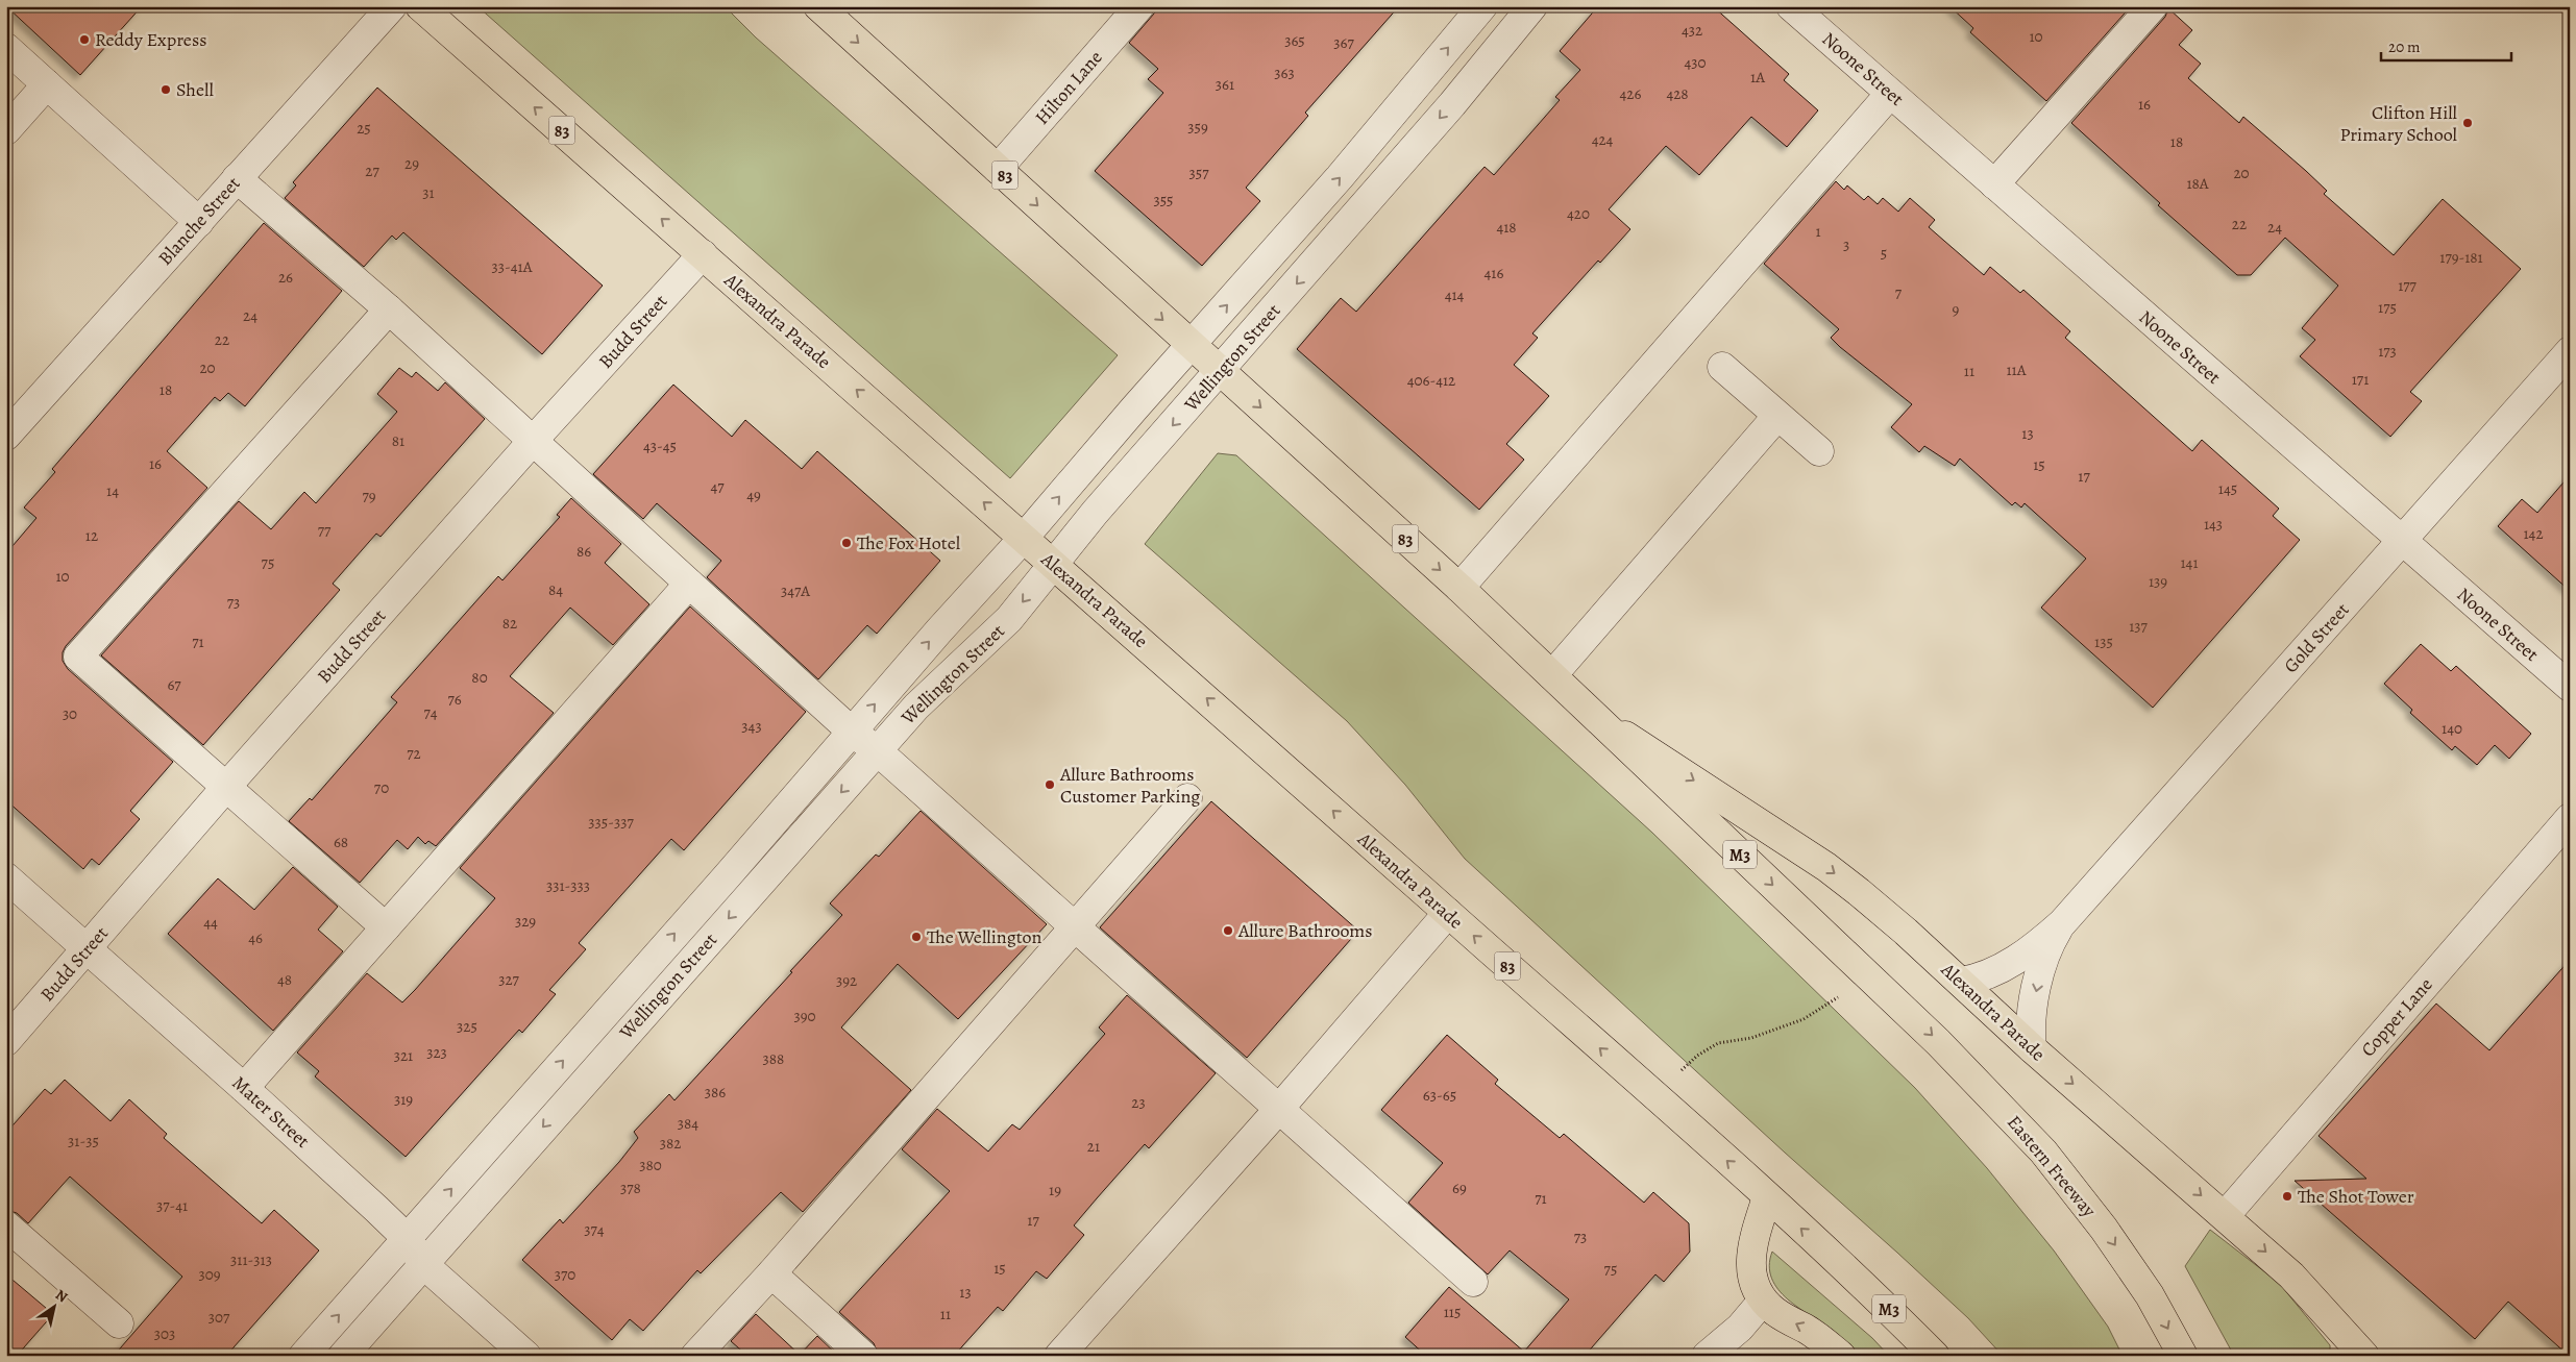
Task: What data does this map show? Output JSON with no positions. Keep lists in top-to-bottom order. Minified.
{"streets":{"main road":["83","Alexandra Parade","M3","Eastern Freeway"],"street":["Noone Street","Hilton Lane","Blanche Street","Budd Street","Wellington Street","Gold Street","Copper Lane","Mater Street"]},"crossings":[["Noone Street","Gold Street"],["Hilton Lane","Alexandra Parade"],["Alexandra Parade","Budd Street"],["Alexandra Parade","Wellington Street"],["Alexandra Parade","Gold Street"],["Alexandra Parade","Copper Lane"],["Alexandra Parade","Eastern Freeway"],["Budd Street","Mater Street"],["Wellington Street","Mater Street"]],"one_way":["Eastern Freeway"],"places":["Reddy Express","Shell","Clifton Hill Primary School","The Fox Hotel","Allure Bathrooms Customer Parking","Allure Bathrooms","The Wellington","The Shot Tower"],"house_numbers":["432","10","365","367","430","363","1A","361","426","428","16","359","25","424","18","29","27","357","20","18A","31","355","420","22","418","24","1","3","5","179-181","33-41A","416","26","177","7","414","175","9","24","22","173","20","11A","11","171","406-412","18","13","81","43-45","16","15","17","47","145","14","49","79","143","77","142","12","86","75","141","10","139","84","347A","73","82","137","71","135","80","67","76","74","30","343","140","72","70","335-337","68","331-333","329","44","46","48","327","392","390","325","323","321","388","386","63-65","319","23","384","31-35","382","21","380","378","69","19","71","37-41","17","374","73","311-313","15","75","309","370","13","115","11","307","303"],"scale_bar":"20 m","north":"top right"}
